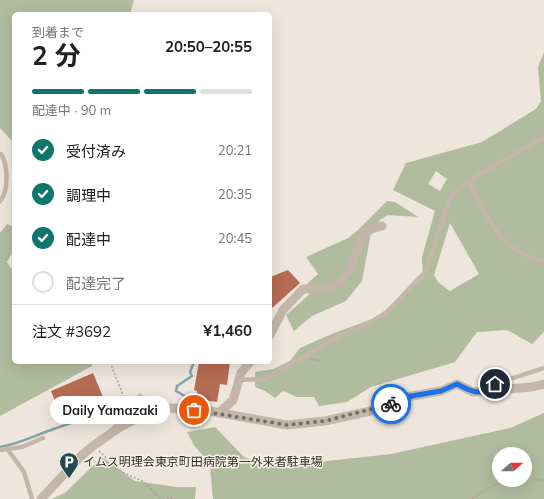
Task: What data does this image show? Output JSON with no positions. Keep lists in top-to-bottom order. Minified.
{"places":{"other":["Daily Yamazaki"],"parking":["イムス明理会東京町田病院第一外来者駐車場"]},"north":"right","page":{"heading":["2 分","到着まで","20:50–20:55"],"panel":["注文 #3692","¥1,460"],"bar":"配達中 · 90 m","list":[["受付済み","20:21"],["調理中","20:35"],["配達中","20:45"],"配達完了"],"bubble":"Daily Yamazaki"}}
